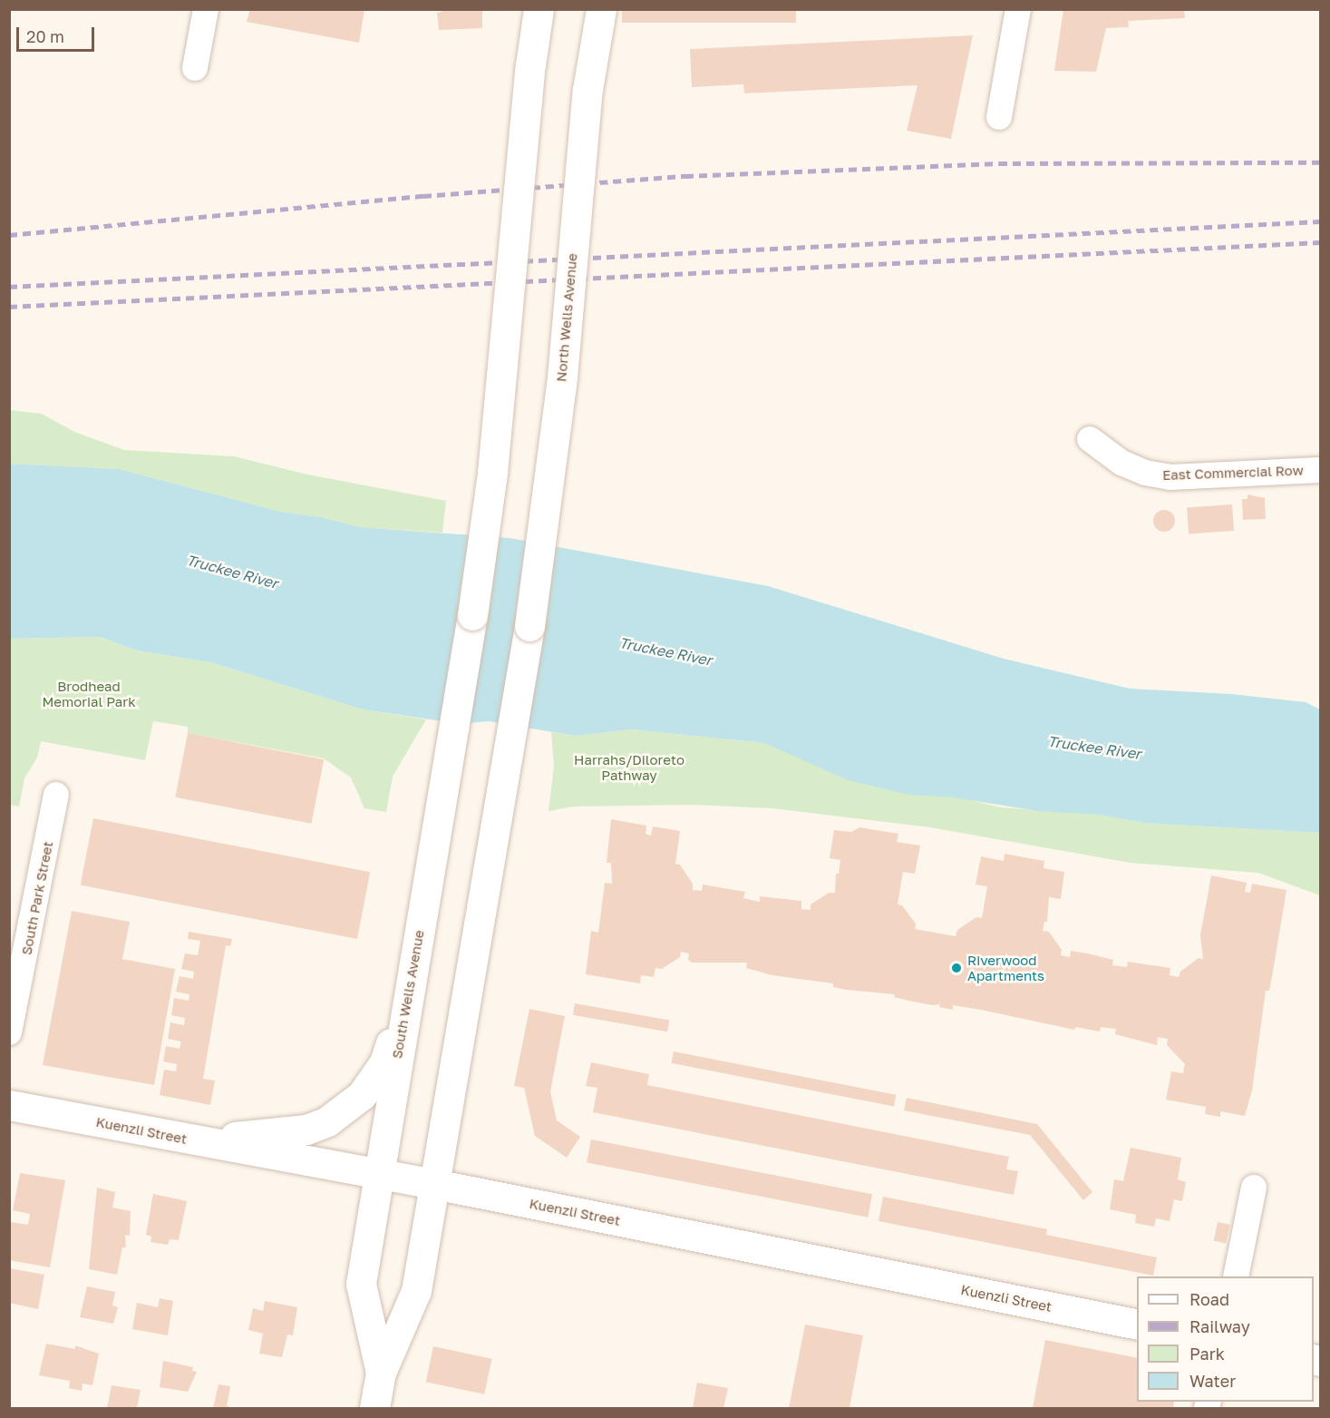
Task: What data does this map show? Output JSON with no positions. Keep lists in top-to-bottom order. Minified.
{"streets":{"main road":["North Wells Avenue","South Wells Avenue","Kuenzli Street"],"street":["East Commercial Row","South Park Street"]},"crossings":[["North Wells Avenue","South Wells Avenue"],["South Wells Avenue","Kuenzli Street"]],"water":["Truckee River"],"parks":["Brodhead Memorial Park","Harrahs/Diloreto Pathway"],"places":["Riverwood Apartments"],"legend":["Road","Railway","Park","Water"],"scale_bar":"20 m"}
